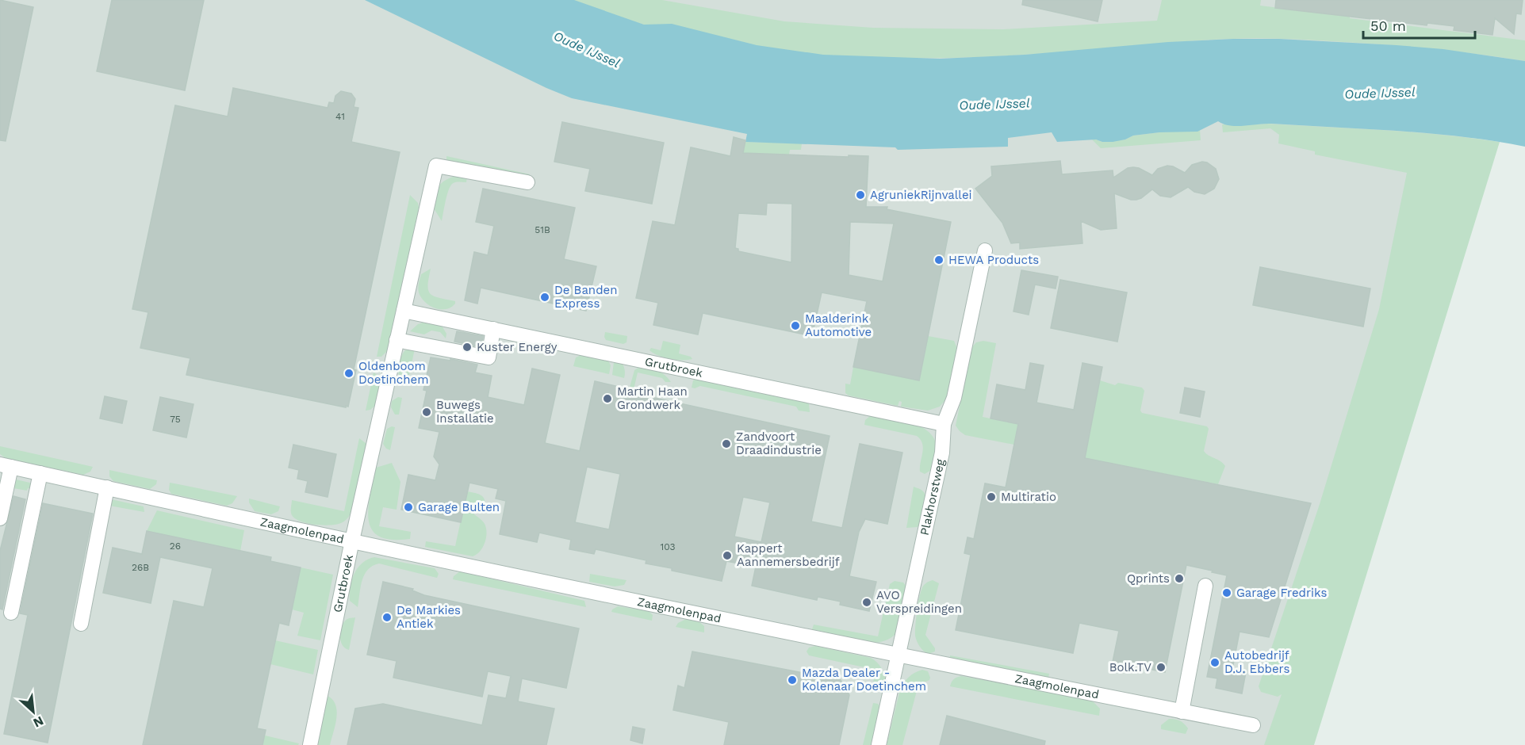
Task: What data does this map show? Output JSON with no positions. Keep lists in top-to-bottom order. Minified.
{"streets":{"street":["Grutbroek","Plakhorstweg","Zaagmolenpad"]},"crossings":[["Grutbroek","Plakhorstweg"],["Grutbroek","Zaagmolenpad"],["Plakhorstweg","Zaagmolenpad"]],"water":["Oude IJssel"],"places":["AgruniekRijnvallei","HEWA Products","De Banden Express","Maalderink Automotive","Kuster Energy","Oldenboom Doetinchem","Martin Haan Grondwerk","Buwegs Installatie","Zandvoort Draadindustrie","Multiratio","Garage Bulten","Kappert Aannemersbedrijf","Qprints","Garage Fredriks","AVO Verspreidingen","De Markies Antiek","Autobedrijf D.J. Ebbers","Bolk.TV","Mazda Dealer - Kolenaar Doetinchem"],"house_numbers":["41","51B","75","26","103","26B"],"scale_bar":"50 m","north":"bottom right"}
